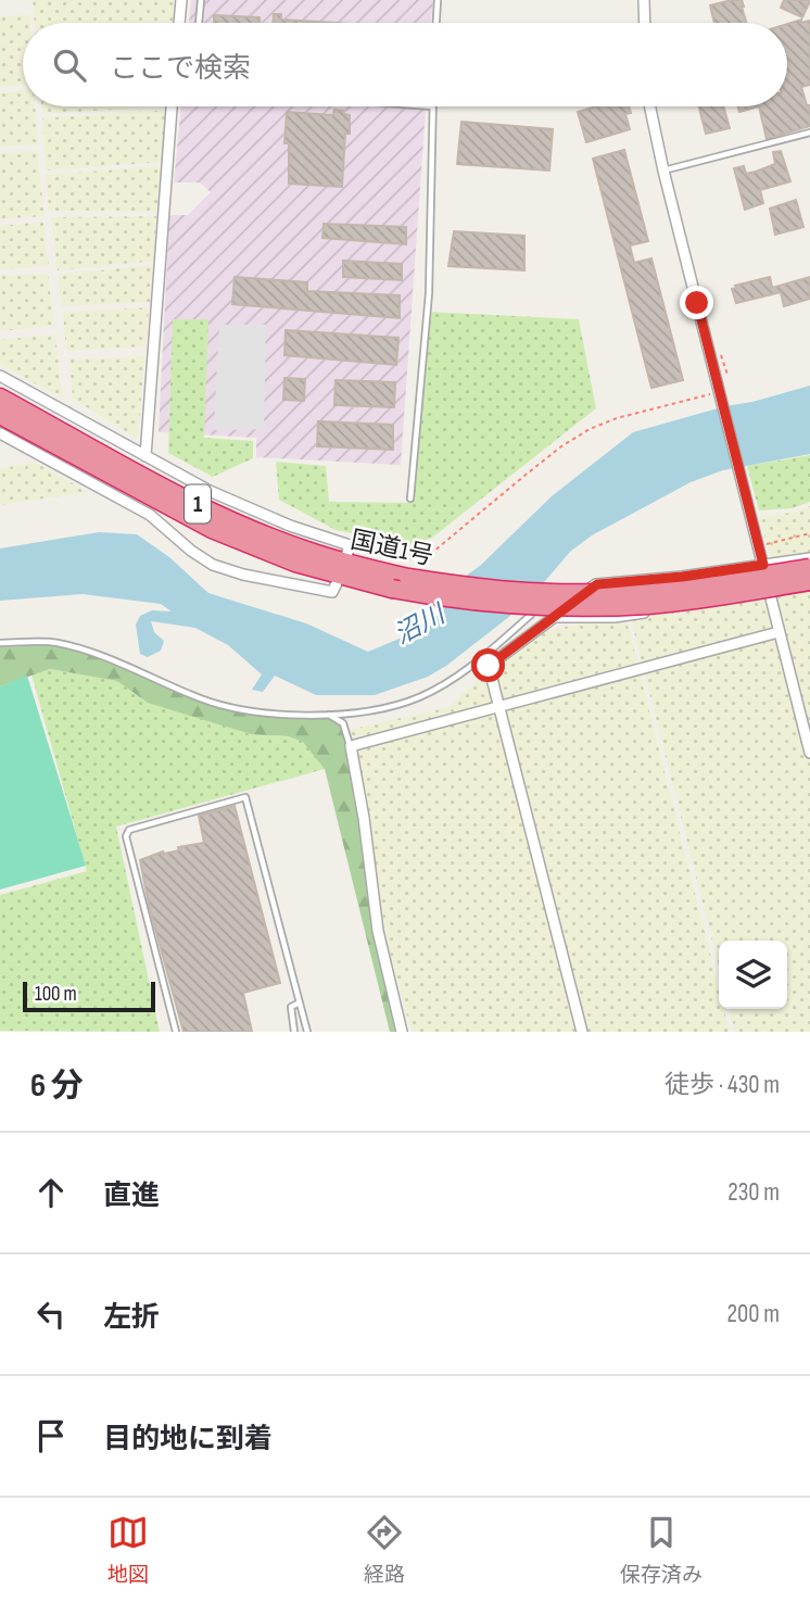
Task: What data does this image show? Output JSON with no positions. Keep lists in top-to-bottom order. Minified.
{"streets":{"highway":["1","国道1号"]},"water":["沼川"],"scale_bar":"100 m","page":{"search":"ここで検索","scale":"100 m","heading":["6 分","徒歩 · 430 m"],"list":[["直進","230 m"],["左折","200 m"],"目的地に到着"],"nav":["地図","経路","保存済み"]}}
